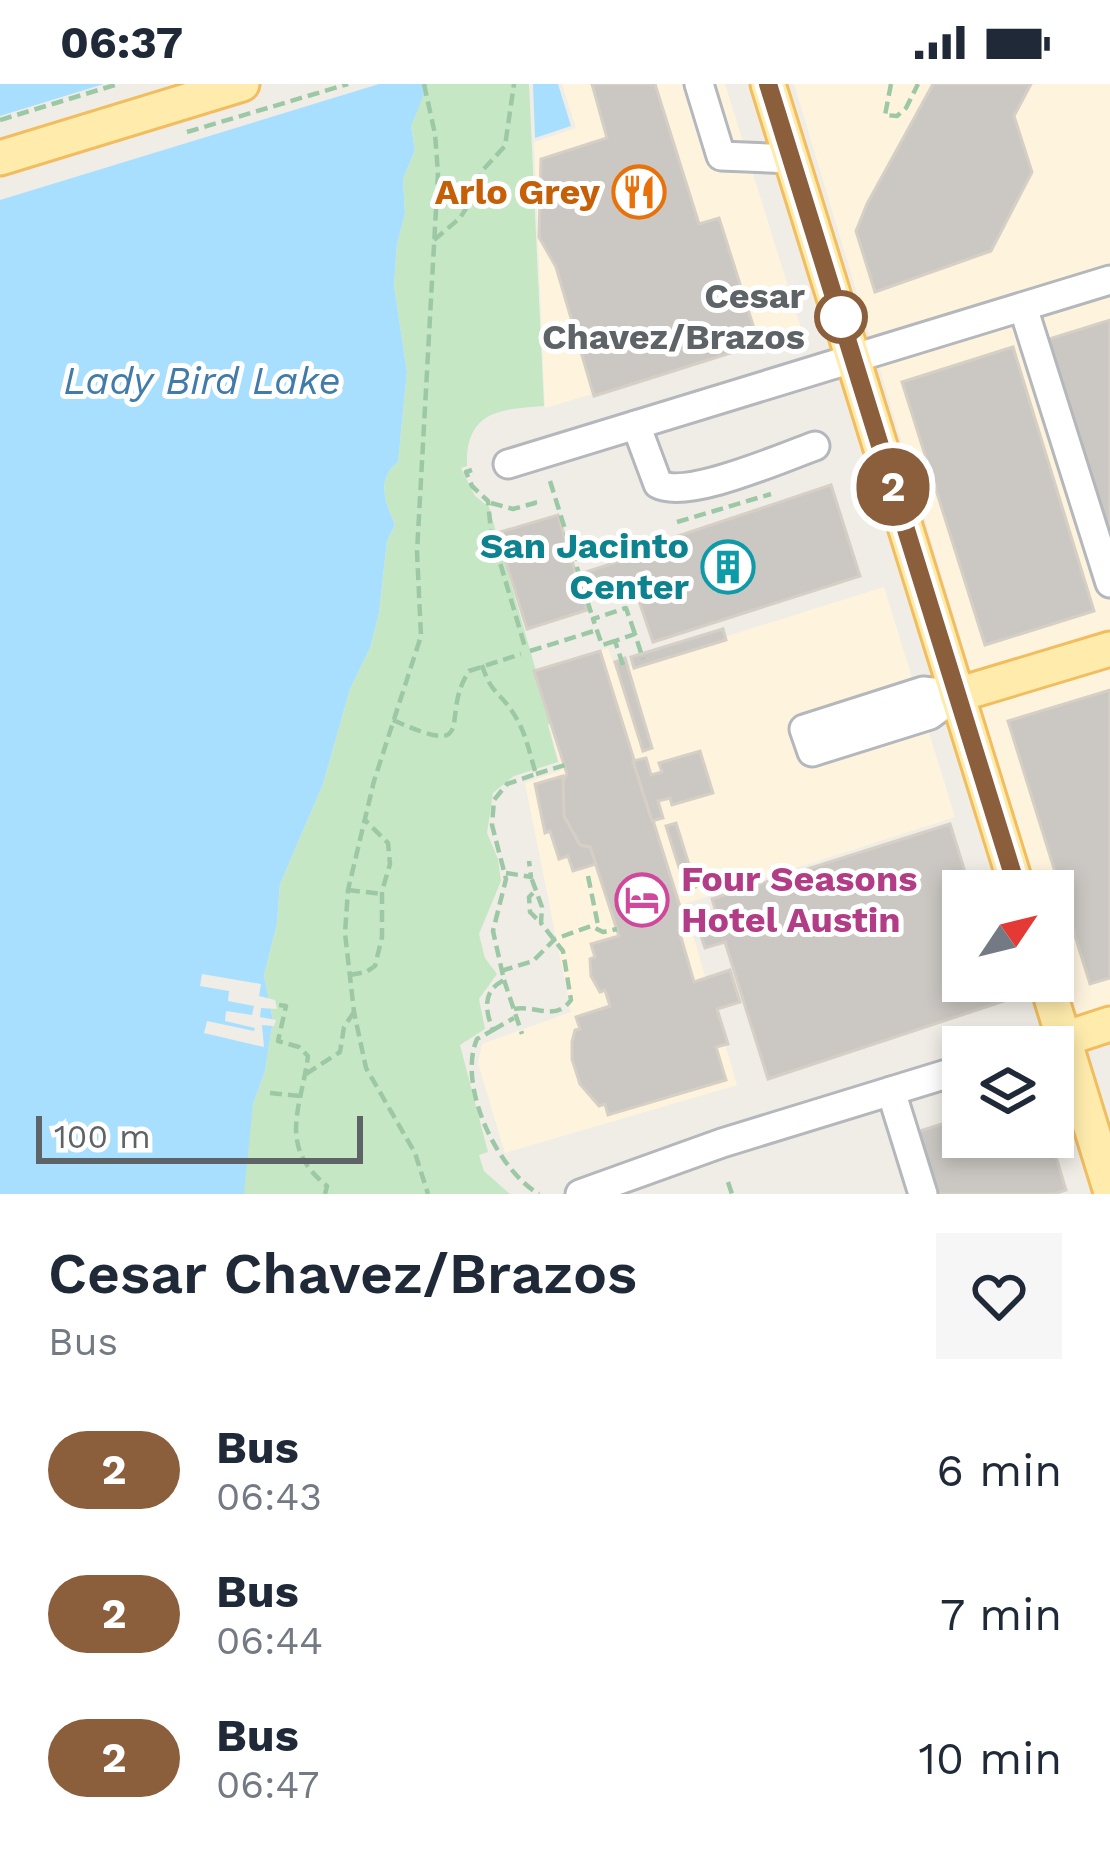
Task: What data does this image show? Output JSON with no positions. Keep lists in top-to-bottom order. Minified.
{"water":["Lady Bird Lake"],"places":{"restaurant":["Arlo Grey"],"other":["Cesar Chavez/Brazos"],"building":["San Jacinto Center"],"hotel":["Four Seasons Hotel Austin"]},"lines":["bus line 2"],"scale_bar":"100 m","north":"top right","page":{"status":"06:37","on_map":"2","scale":"100 m","heading":["Cesar Chavez/Brazos","Bus"],"list":[{"mark":"2","name":"Bus","note":"06:43","value":"6 min"},{"mark":"2","name":"Bus","note":"06:44","value":"7 min"},{"mark":"2","name":"Bus","note":"06:47","value":"10 min"}]}}
